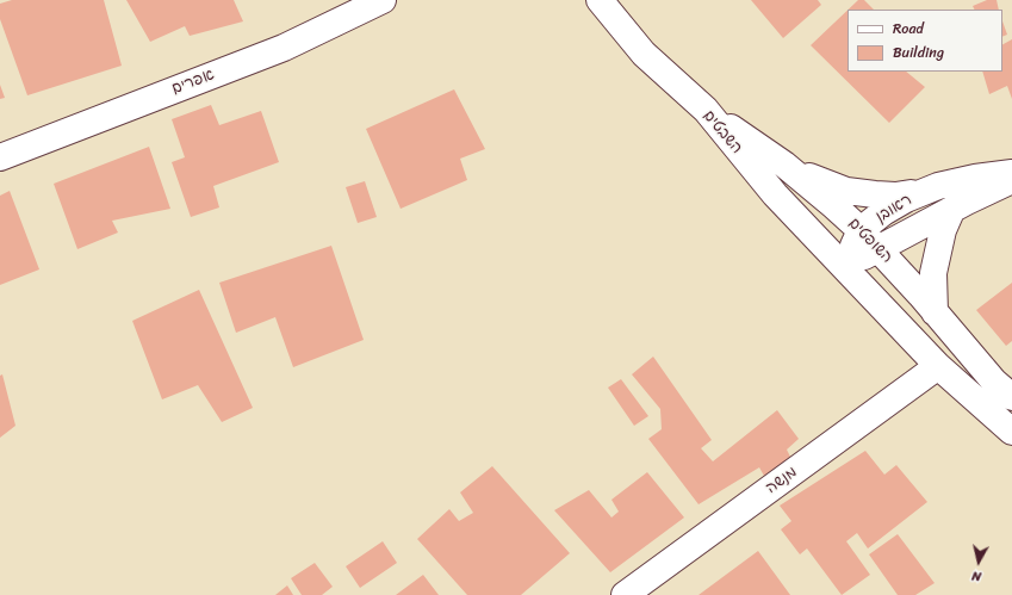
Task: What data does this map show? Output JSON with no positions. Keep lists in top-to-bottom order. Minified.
{"streets":{"street":["אפרים","השבטים","ראובן","השופטים","מנשה"]},"crossings":[["השבטים","ראובן"],["השבטים","השופטים"],["ראובן","השופטים"]],"legend":["Road","Building"],"north":"bottom"}
